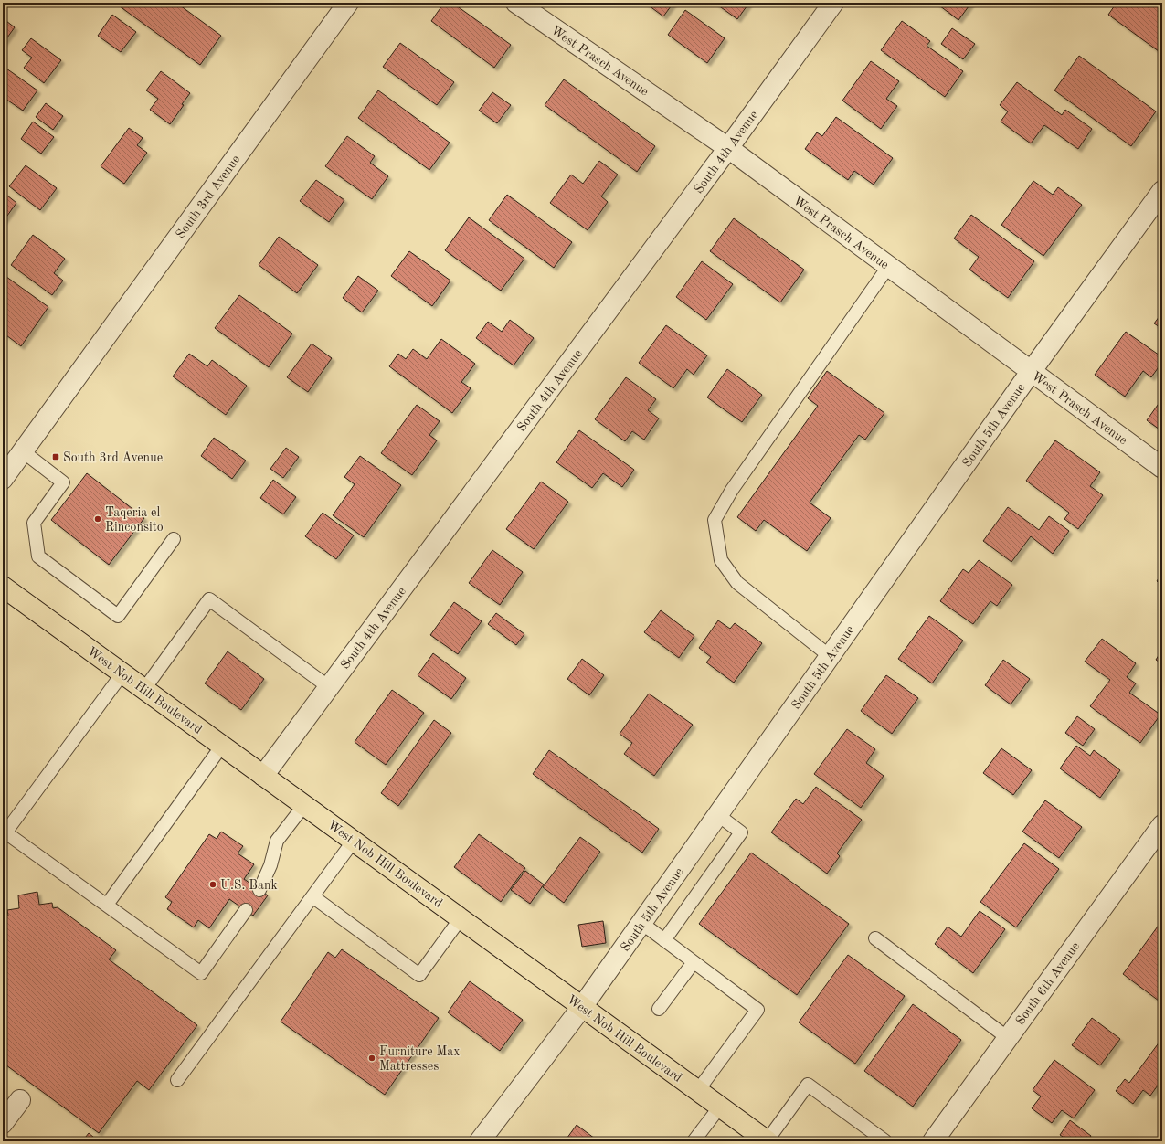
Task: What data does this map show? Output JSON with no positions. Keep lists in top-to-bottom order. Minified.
{"streets":{"main road":["West Nob Hill Boulevard"],"street":["West Prasch Avenue","South 4th Avenue","South 3rd Avenue","South 5th Avenue","South 6th Avenue"]},"crossings":[["West Prasch Avenue","South 4th Avenue"],["West Prasch Avenue","South 5th Avenue"],["South 4th Avenue","West Nob Hill Boulevard"],["South 5th Avenue","West Nob Hill Boulevard"]],"places":{"transit":["South 3rd Avenue"],"other":["Taqeria el Rinconsito","U.S. Bank","Furniture Max Mattresses"]}}
